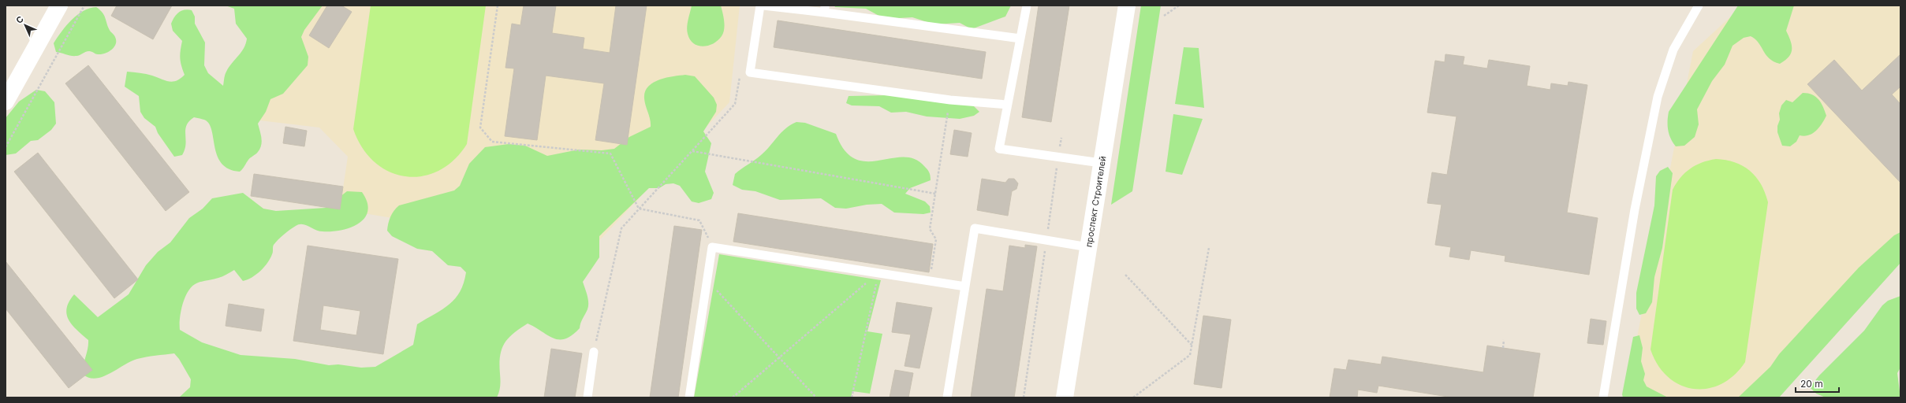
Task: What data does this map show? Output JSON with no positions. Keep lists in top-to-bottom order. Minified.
{"streets":{"street":["проспект Строителей"]},"scale_bar":"20 m","north":"top left"}
